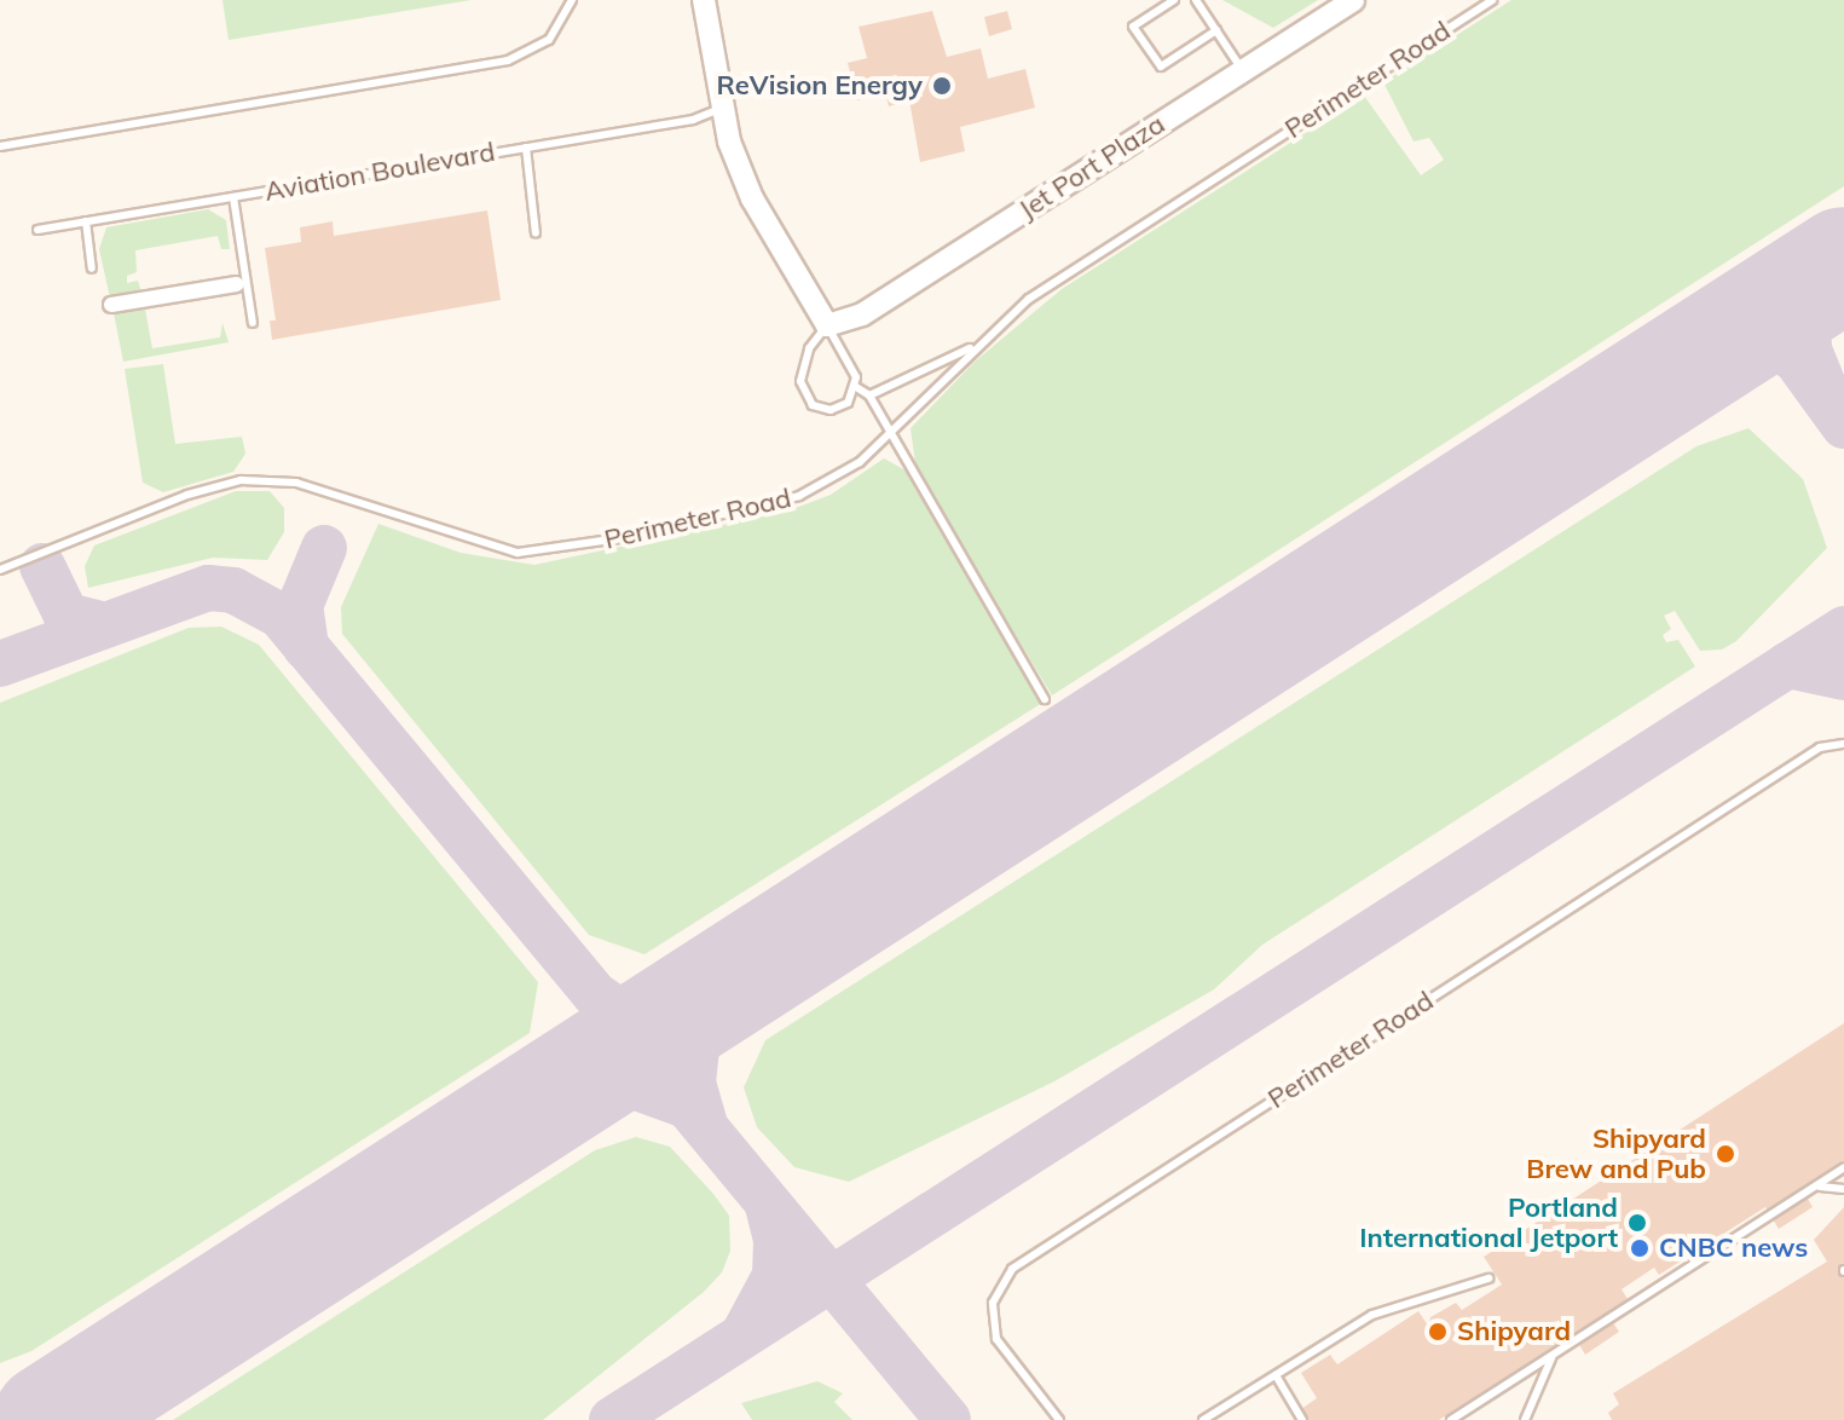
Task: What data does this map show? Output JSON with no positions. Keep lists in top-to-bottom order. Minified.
{"streets":{"street":["Jet Port Plaza"],"lane":["Perimeter Road","Aviation Boulevard"]},"places":["ReVision Energy","Shipyard Brew and Pub","Portland International Jetport","CNBC news","Shipyard"]}
